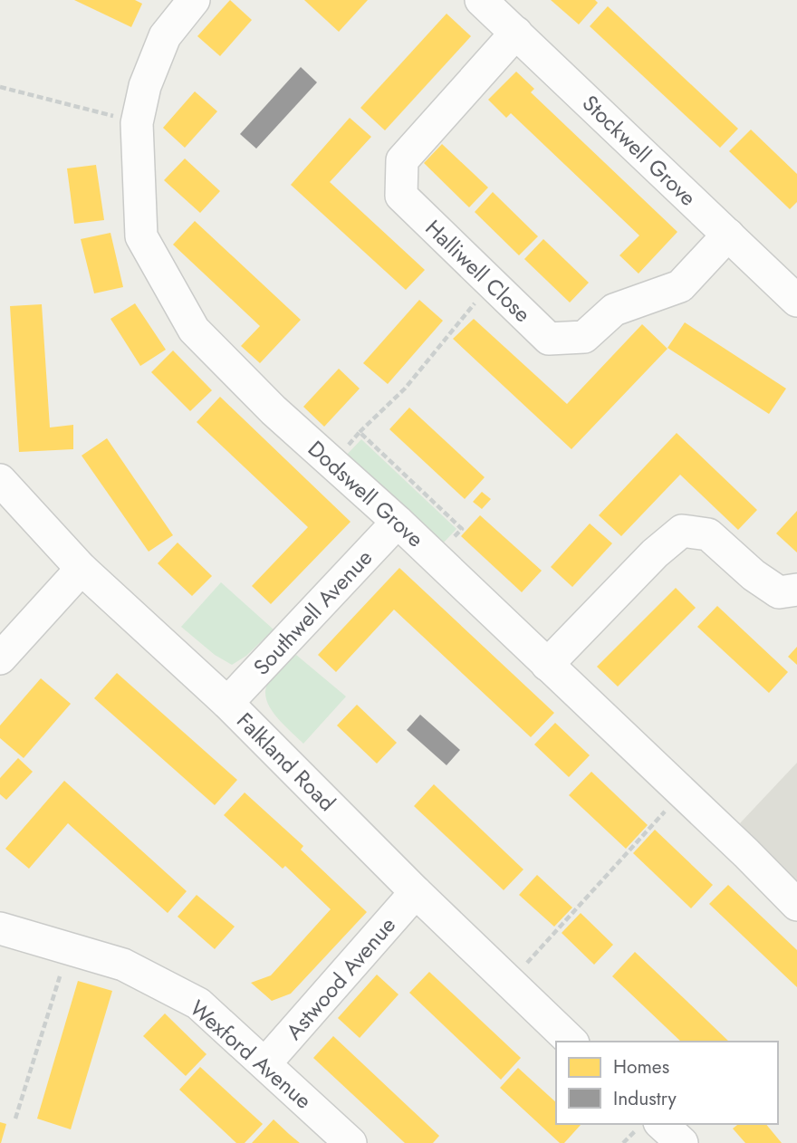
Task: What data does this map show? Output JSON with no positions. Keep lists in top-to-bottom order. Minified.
{"streets":{"street":["Stockwell Grove","Halliwell Close","Dodswell Grove","Southwell Avenue","Falkland Road","Astwood Avenue","Wexford Avenue"]},"crossings":[["Stockwell Grove","Halliwell Close"],["Dodswell Grove","Southwell Avenue"],["Southwell Avenue","Falkland Road"],["Falkland Road","Astwood Avenue"],["Astwood Avenue","Wexford Avenue"]],"legend":["Homes","Industry"]}
